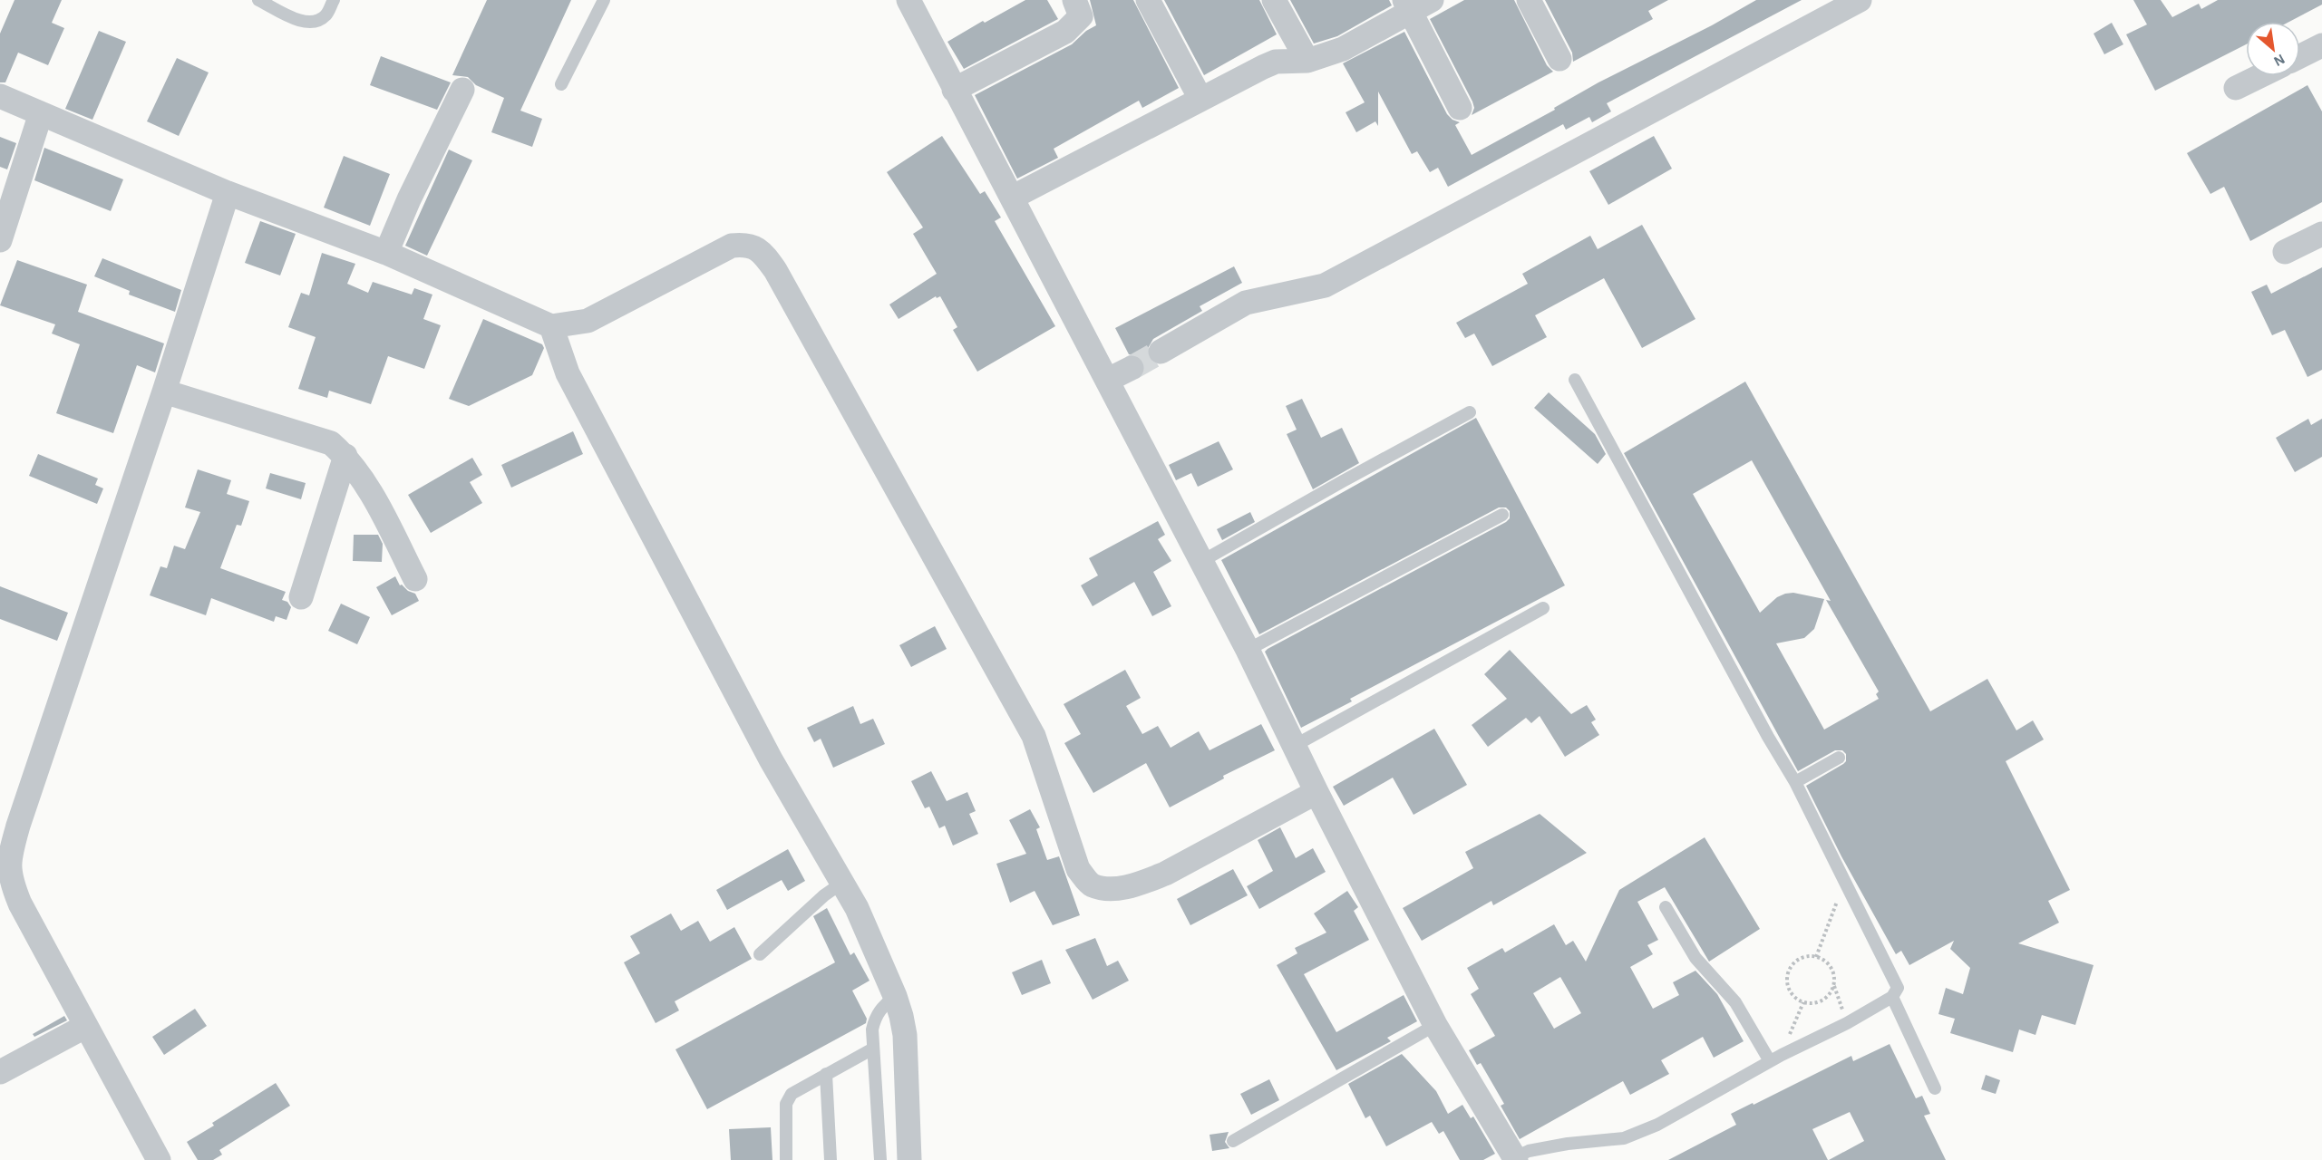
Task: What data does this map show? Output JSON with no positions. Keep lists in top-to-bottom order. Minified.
{"north":"bottom right"}
